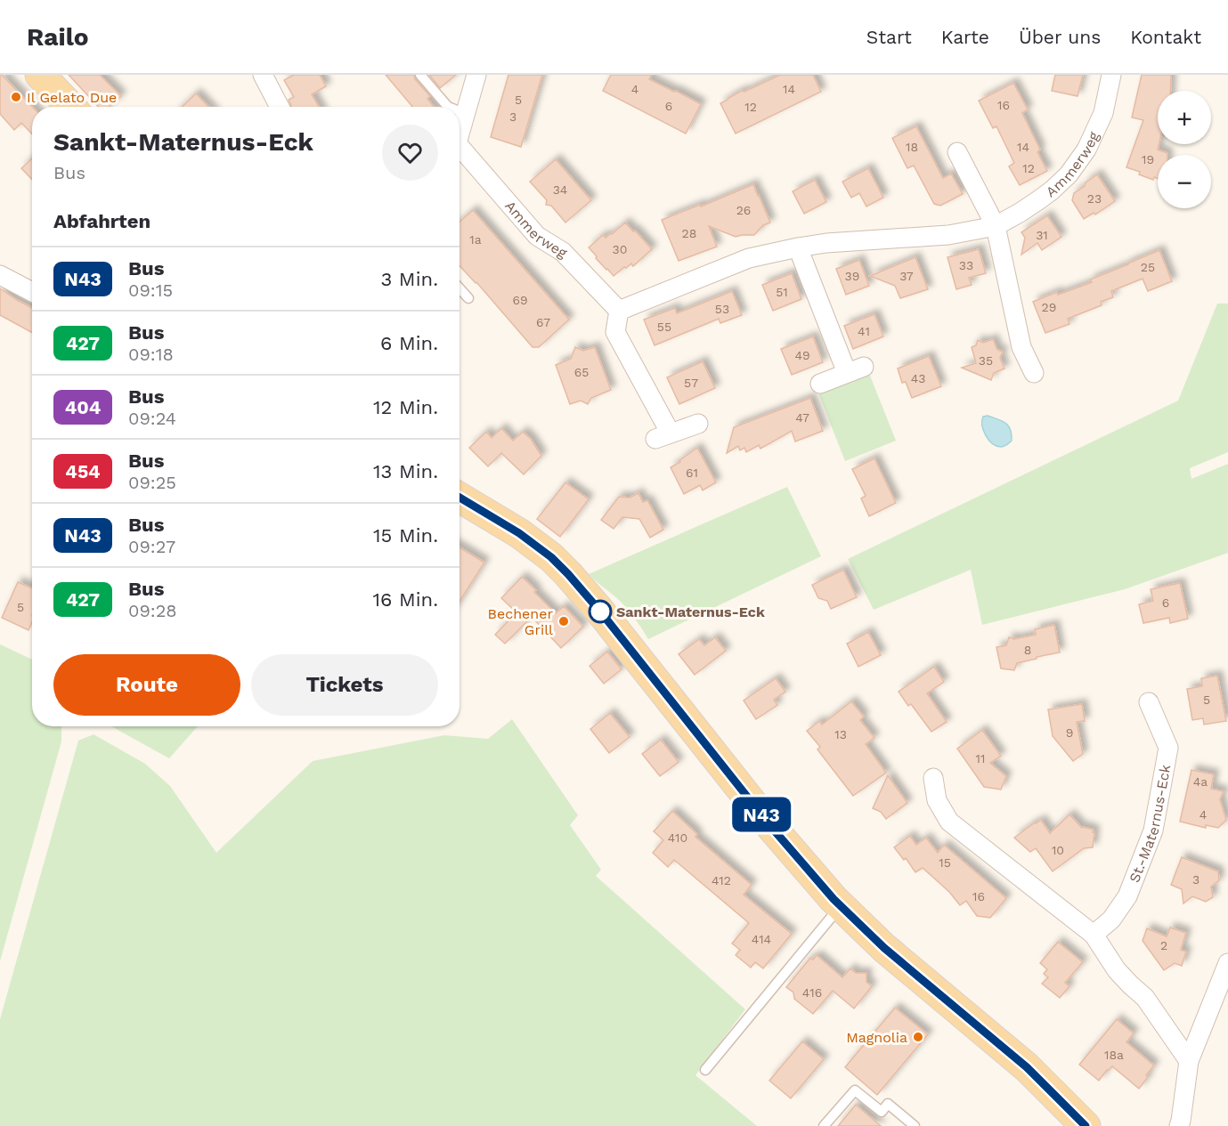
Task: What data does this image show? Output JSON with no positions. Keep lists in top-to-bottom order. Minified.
{"streets":{"street":["Ammerweg","St.-Maternus-Eck"]},"places":["Il Gelato Due","Sankt-Maternus-Eck","Bechener Grill","Magnolia"],"lines":["bus line N43"],"house_numbers":["4","14","5","16","6","12","3","18","14","19","12","34","23","26","28","31","1a","30","33","25","39","37","51","69","29","53","67","55","41","49","35","65","43","57","47","61","6","5","8","5","9","13","11","4a","4","410","10","15","3","412","16","414","2","416","18a"],"page":{"header":"Railo","nav":["Start","Karte","Über uns","Kontakt"],"on_map":"N43","map_buttons":["+","−"],"heading":[["Sankt-Maternus-Eck","Bus"],"Abfahrten"],"list":[{"mark":"N43","name":"Bus","note":"09:15","value":"3 Min."},{"mark":"427","name":"Bus","note":"09:18","value":"6 Min."},{"mark":"404","name":"Bus","note":"09:24","value":"12 Min."},{"mark":"454","name":"Bus","note":"09:25","value":"13 Min."},{"mark":"N43","name":"Bus","note":"09:27","value":"15 Min."},{"mark":"427","name":"Bus","note":"09:28","value":"16 Min."}],"buttons":["Route","Tickets"]}}
